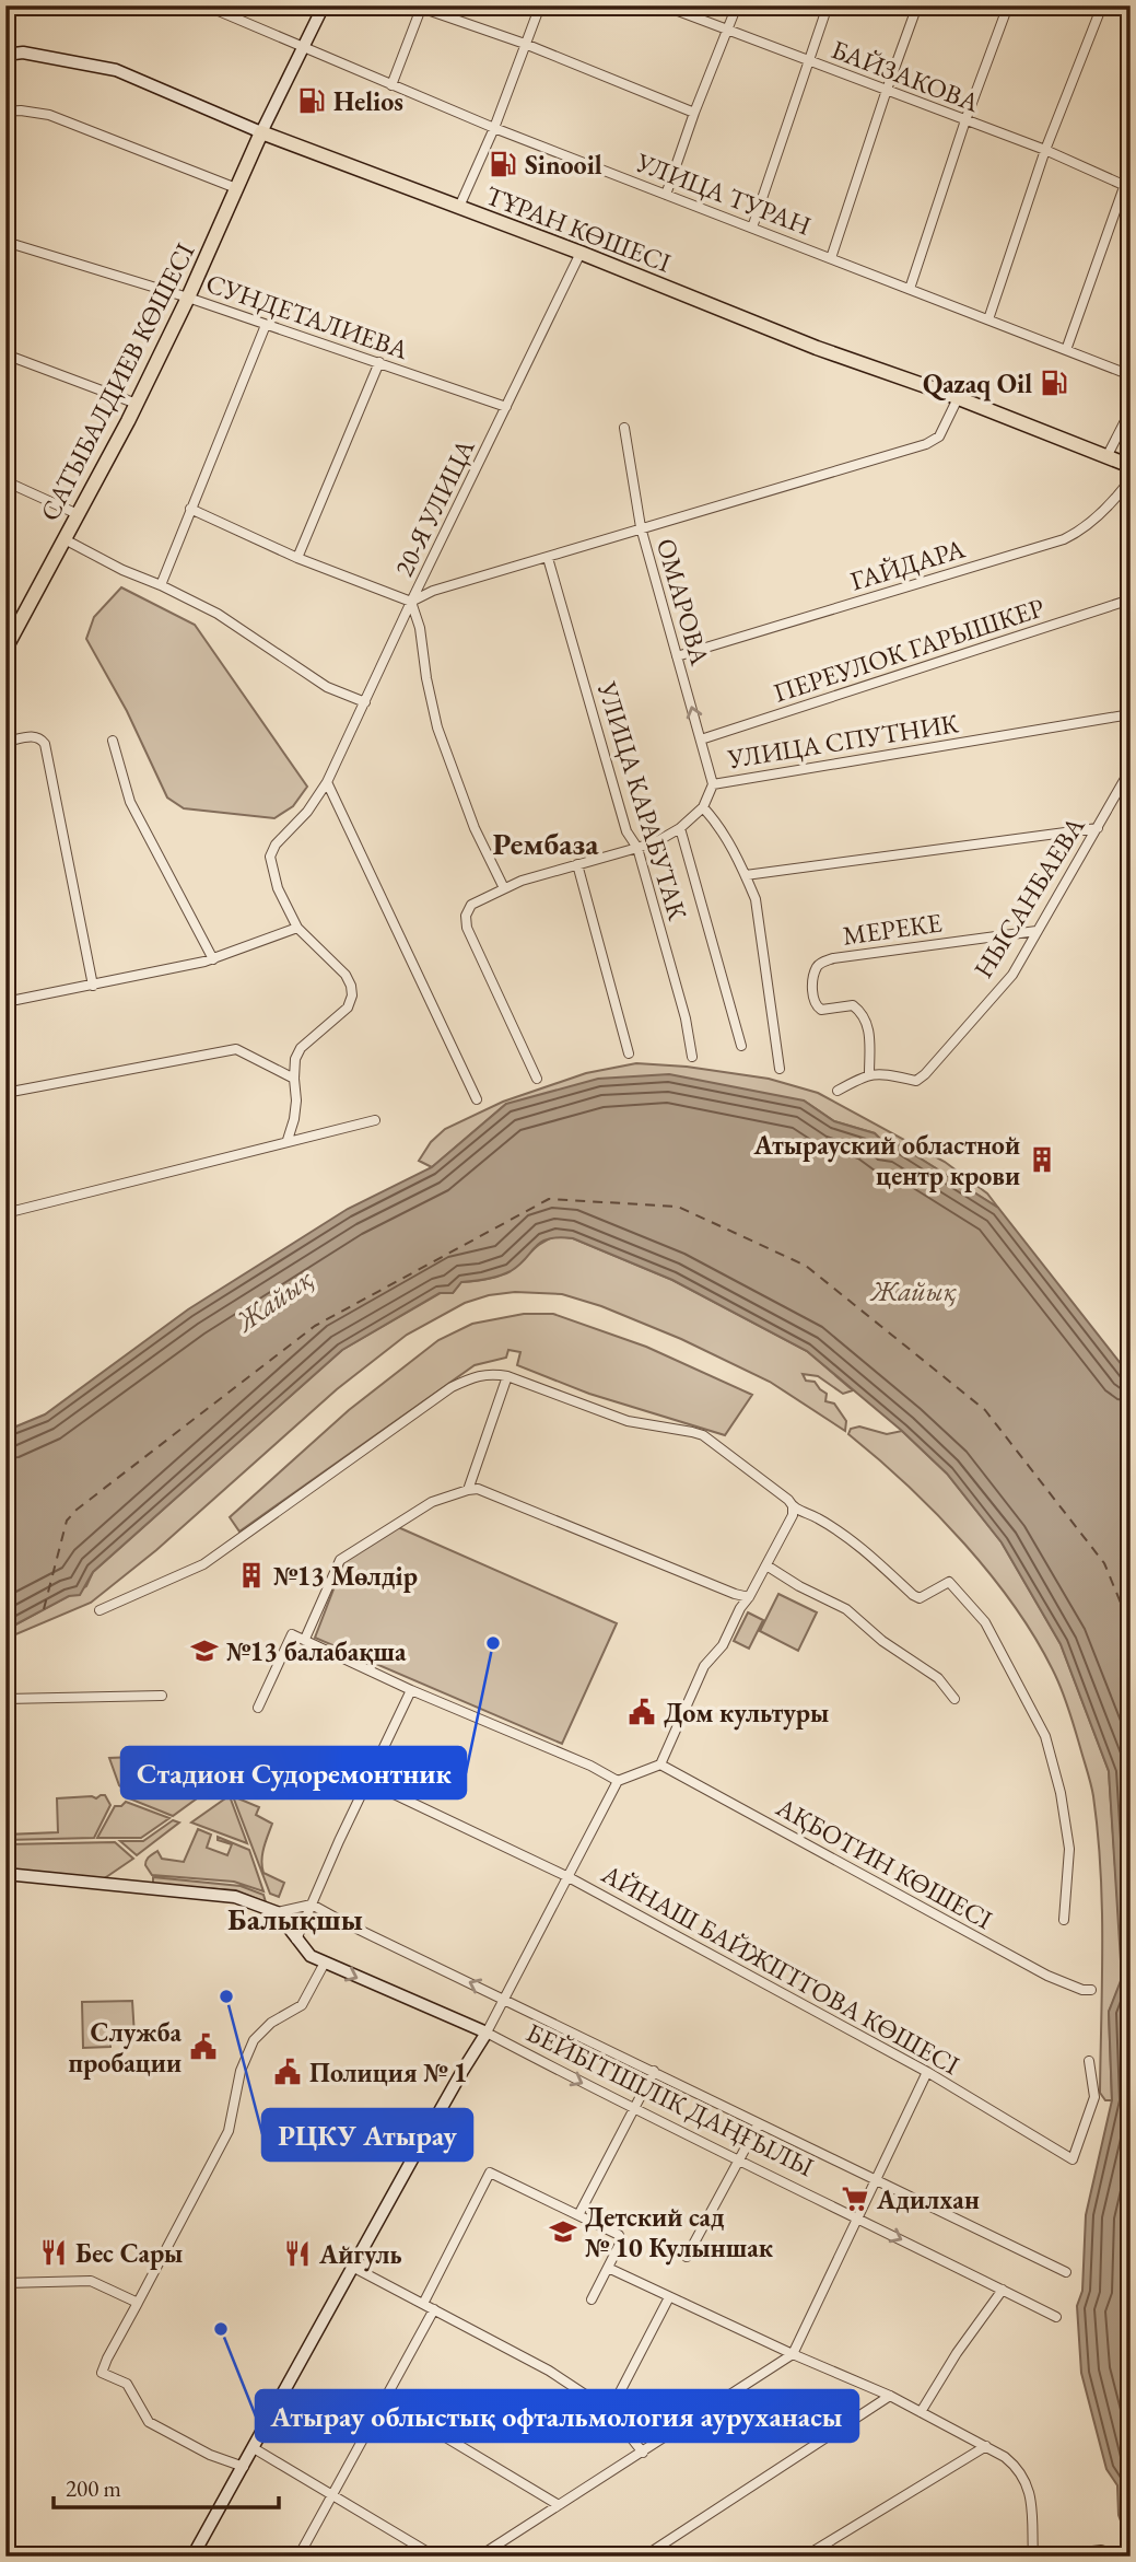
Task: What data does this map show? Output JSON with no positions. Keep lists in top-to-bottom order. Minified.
{"streets":{"main road":["ТҰРАН КӨШЕСІ","САТЫБАЛДИЕВ КӨШЕСІ"],"street":["БАЙЗАКОВА","УЛИЦА ТУРАН","СУНДЕТАЛИЕВА","20-Я УЛИЦА","ГАЙДАРА","ОМАРОВА","ПЕРЕУЛОК ГАРЫШКЕР","УЛИЦА СПУТНИК","УЛИЦА КАРАБУТАК","НЫСАНБАЕВА","МЕРЕКЕ","АҚБОТИН КӨШЕСІ","АЙНАШ БАЙЖІГІТОВА КӨШЕСІ","БЕЙБІТШІЛІК ДАҢҒЫЛЫ"]},"crossings":[["ТҰРАН КӨШЕСІ","САТЫБАЛДИЕВ КӨШЕСІ"],["ТҰРАН КӨШЕСІ","20-Я УЛИЦА"],["СУНДЕТАЛИЕВА","САТЫБАЛДИЕВ КӨШЕСІ"],["СУНДЕТАЛИЕВА","20-Я УЛИЦА"],["ГАЙДАРА","ОМАРОВА"],["ОМАРОВА","ПЕРЕУЛОК ГАРЫШКЕР"],["ОМАРОВА","УЛИЦА СПУТНИК"],["УЛИЦА СПУТНИК","УЛИЦА КАРАБУТАК"],["НЫСАНБАЕВА","МЕРЕКЕ"]],"districts":["Рембаза","Балықшы"],"water":["Жайық"],"places":{"fuel station":["Helios","Sinooil","Qazaq Oil"],"building":["Атырауский областной центр крови","№13 Мөлдiр"],"other":["Стадион Судоремонтник","РЦКУ Атырау","Атырау облыстық офтальмология ауруханасы"],"school or university":["№13 балабақша","Детский сад № 10 Кулыншак"],"public building":["Дом культуры","Служба пробации","Полиция № 1"],"supermarket":["Адилхан"],"restaurant":["Бес Сары","Айгуль"]},"scale_bar":"200 m"}
